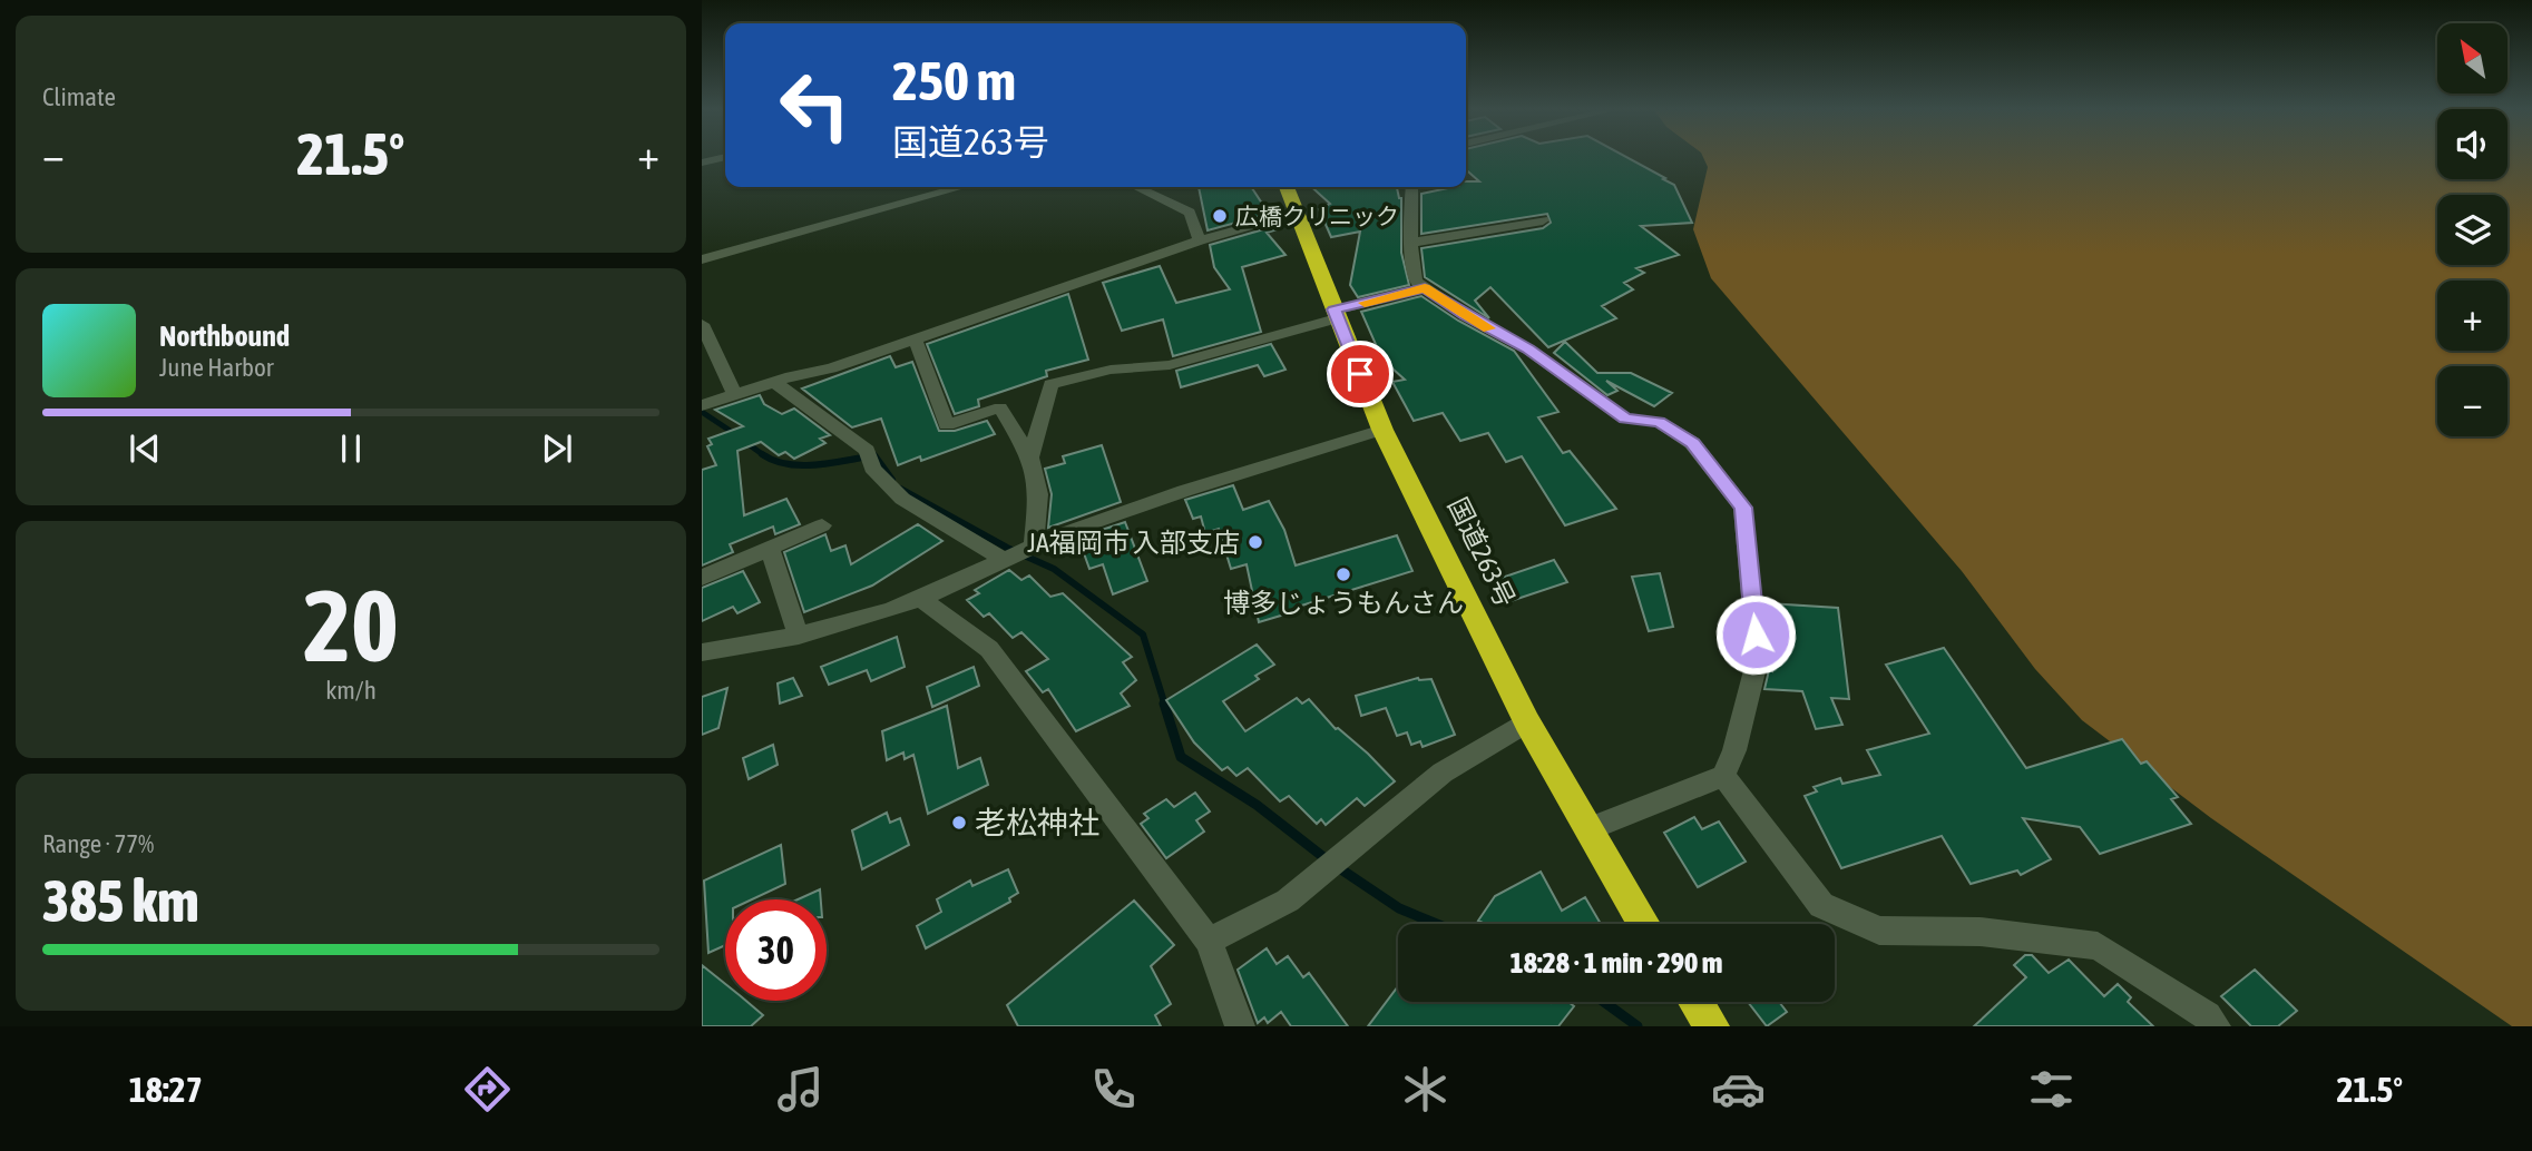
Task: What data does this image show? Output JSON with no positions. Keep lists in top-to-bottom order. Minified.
{"streets":{"highway":["国道263号"]},"places":["広橋クリニック","JA福岡市 入部支店","博多じょうもんさん","老松神社"],"north":"top left","page":{"tile":["Climate",["20","km/h"],["Range · 77%","385 km"]],"map_buttons":["+","−"],"turn":["250 m","国道263号"],"heat":["−","21.5°","+"],"song":["Northbound","June Harbor"],"limit":"30","trip":"18:28 · 1 min · 290 m","tabs":["18:27","21.5°"]}}
